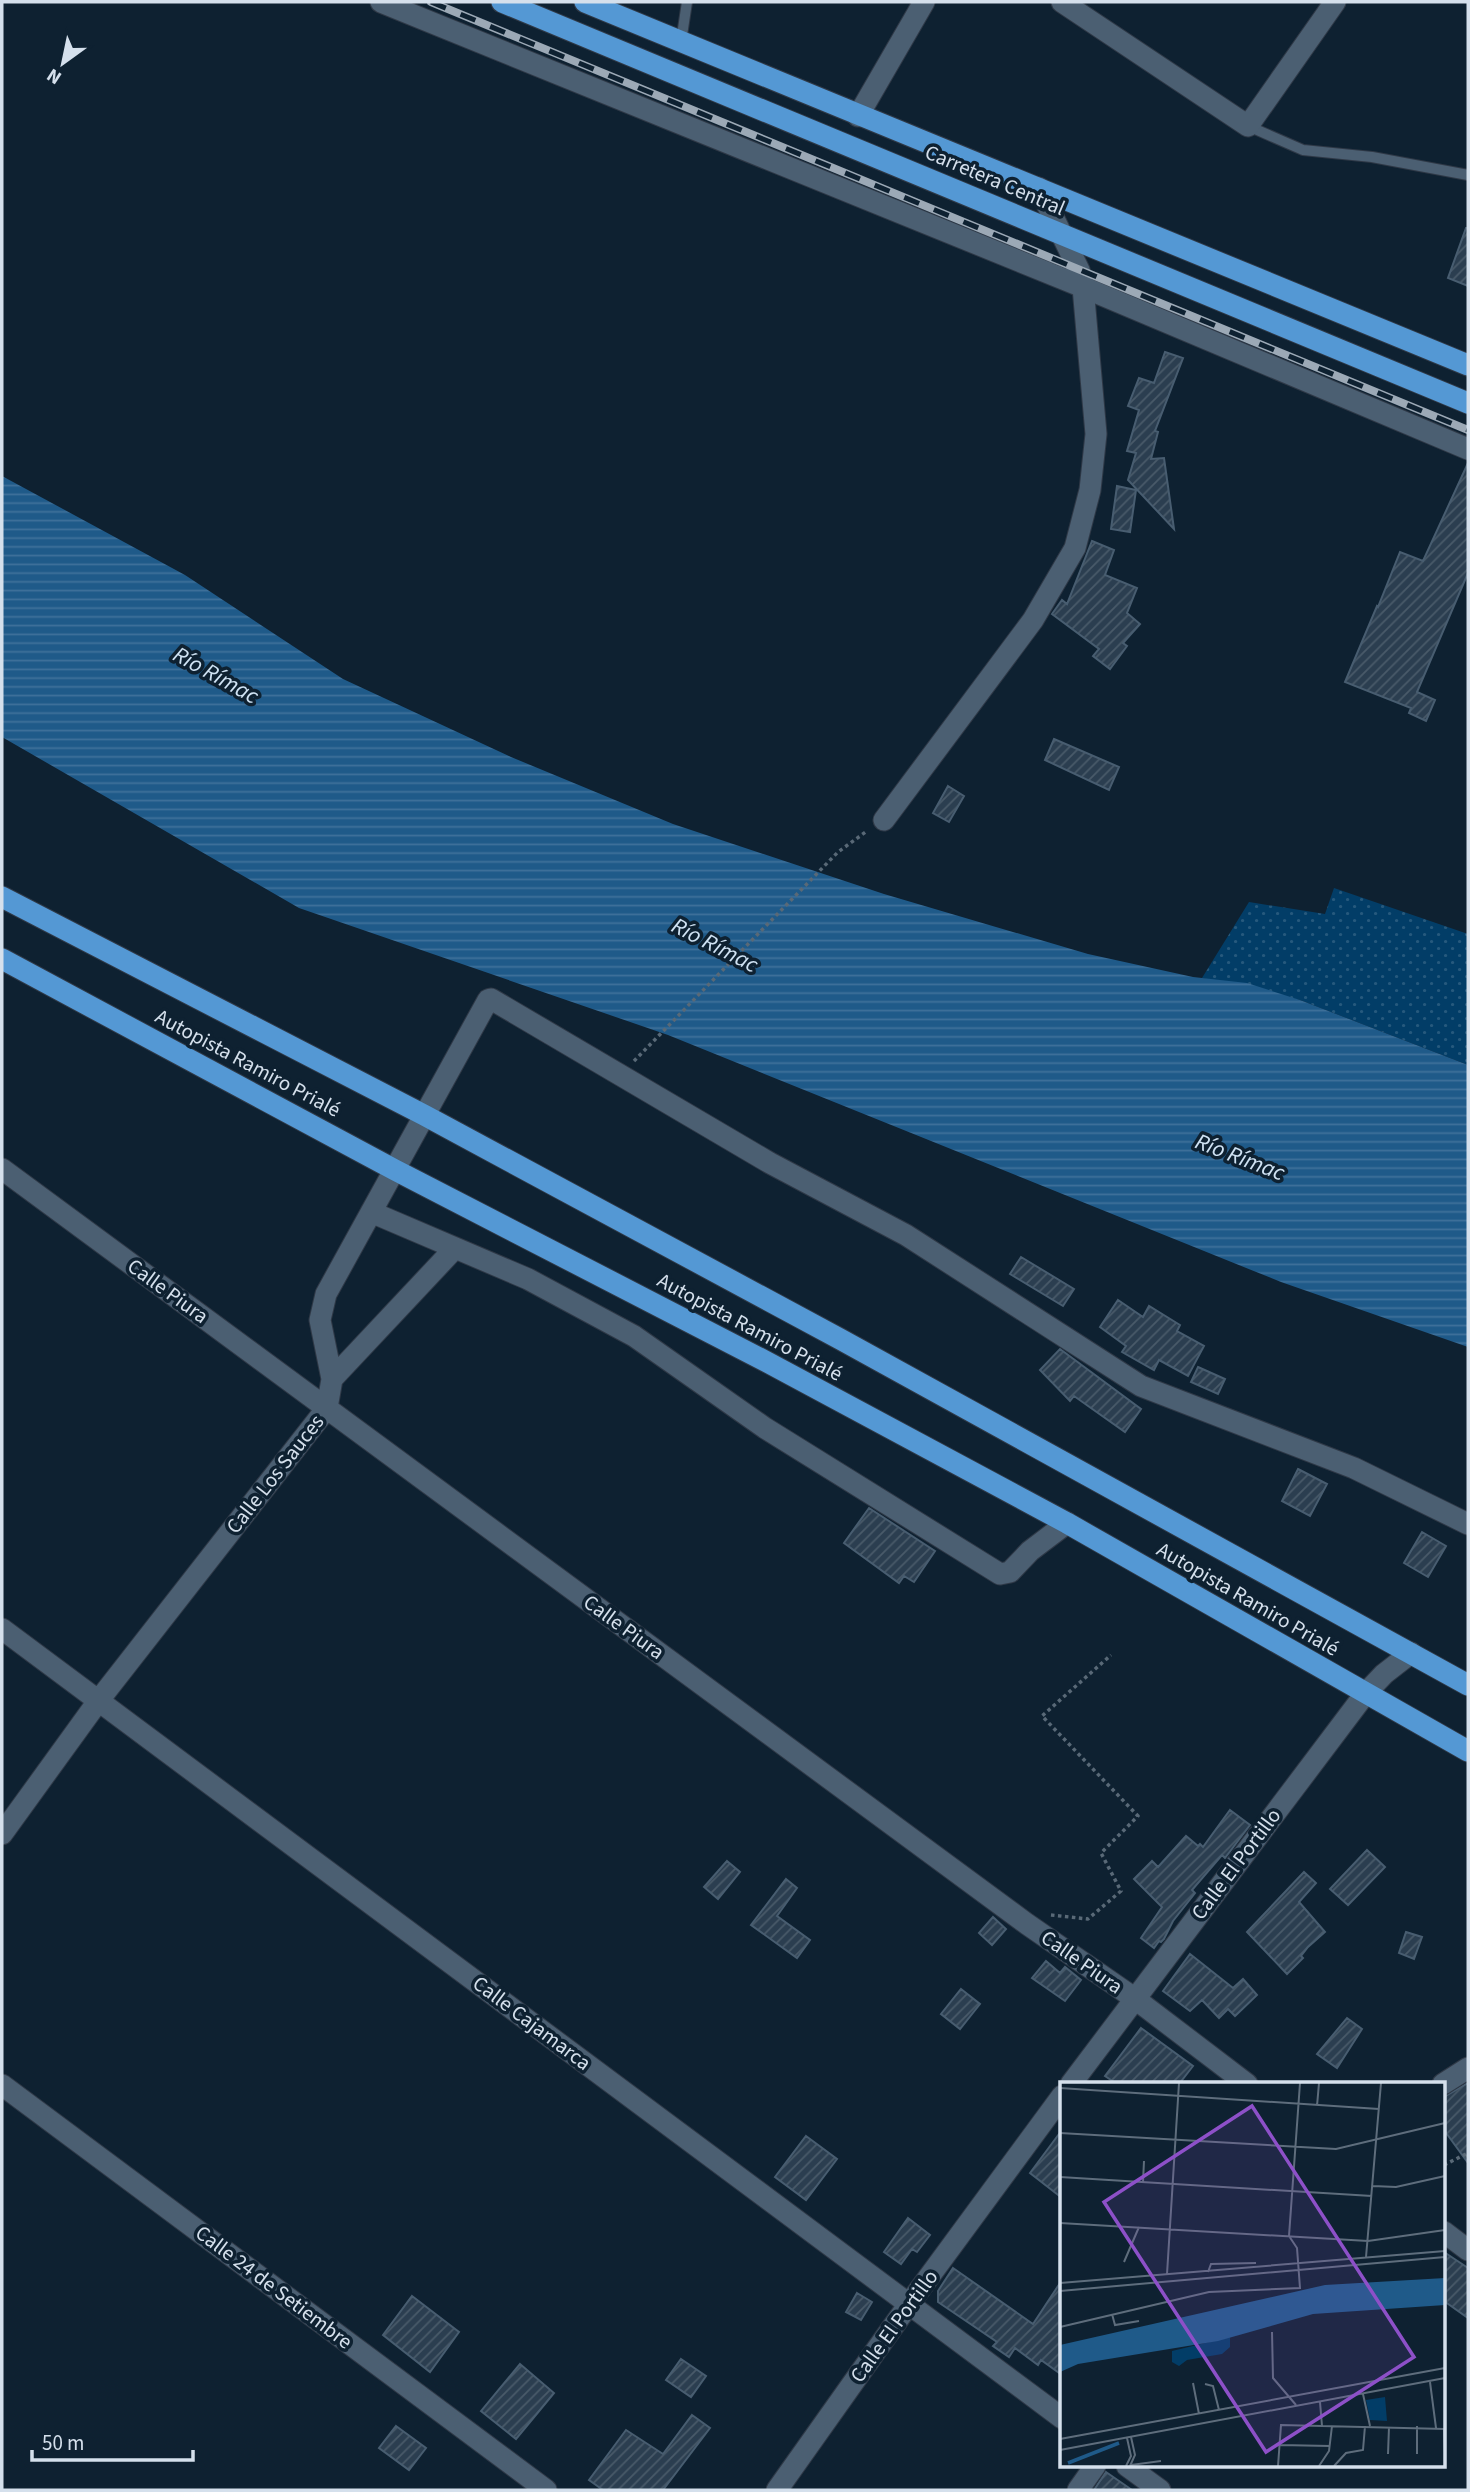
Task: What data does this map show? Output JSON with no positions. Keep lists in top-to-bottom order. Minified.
{"streets":{"highway":["Carretera Central","Autopista Ramiro Prialé"],"street":["Calle Piura","Calle Los Sauces","Calle El Portillo","Calle Cajamarca","Calle 24 de Setiembre"]},"crossings":[["Autopista Ramiro Prialé","Calle Los Sauces"],["Autopista Ramiro Prialé","Calle El Portillo"],["Calle Piura","Calle Los Sauces"],["Calle Piura","Calle El Portillo"],["Calle Los Sauces","Calle Cajamarca"],["Calle El Portillo","Calle Cajamarca"]],"water":["Río Rímac"],"scale_bar":"50 m","north":"bottom left"}
